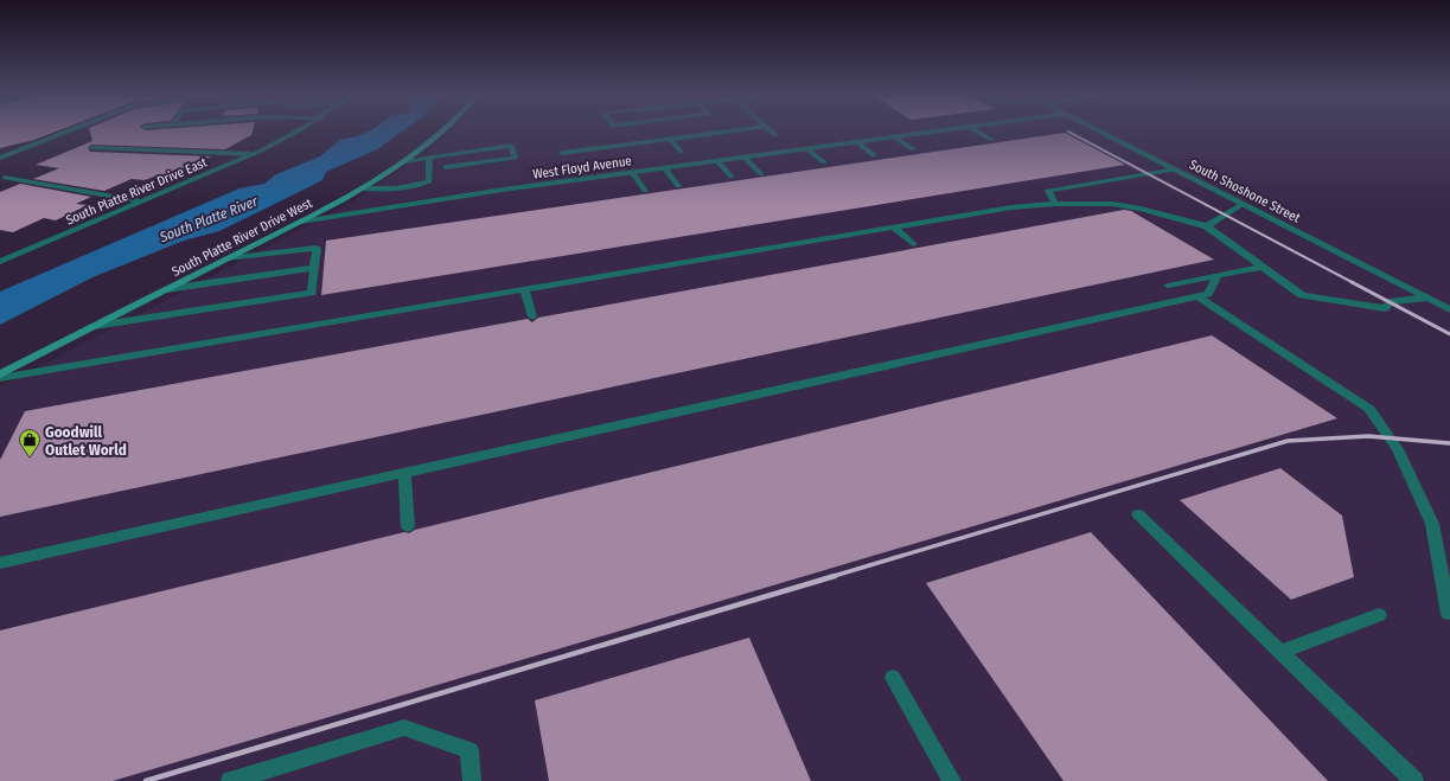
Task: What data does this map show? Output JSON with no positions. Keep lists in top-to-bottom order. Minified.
{"streets":{"street":["West Floyd Avenue","South Platte River Drive East","South Shoshone Street","South Platte River Drive West"]},"crossings":[["West Floyd Avenue","South Platte River Drive West"]],"water":["South Platte River"],"places":{"shop":["Goodwill Outlet World"]}}
